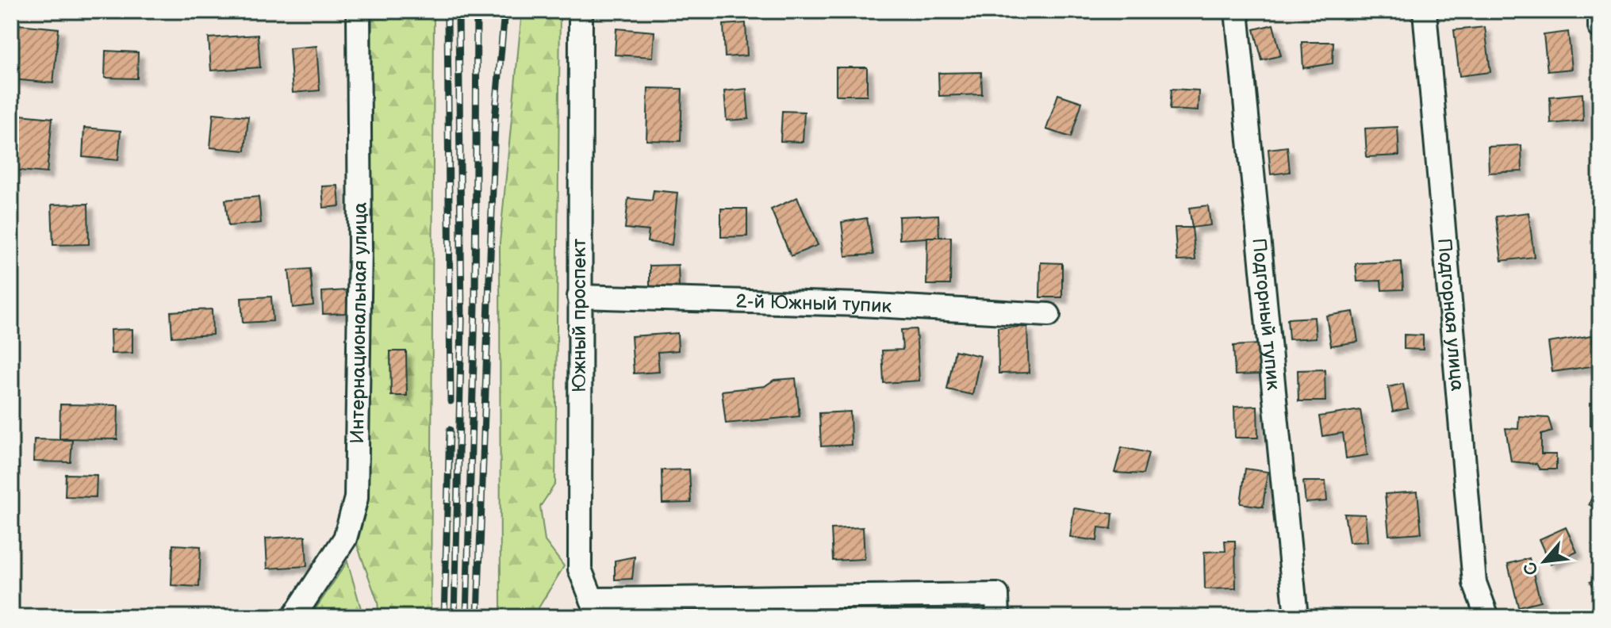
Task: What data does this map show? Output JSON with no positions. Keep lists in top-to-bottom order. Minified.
{"streets":{"street":["2-й Южный тупик","Подгорный тупик","Подгорная улица","Южный проспект","Интернациональная улица"]},"crossings":[["2-й Южный тупик","Южный проспект"]],"north":"bottom left"}
